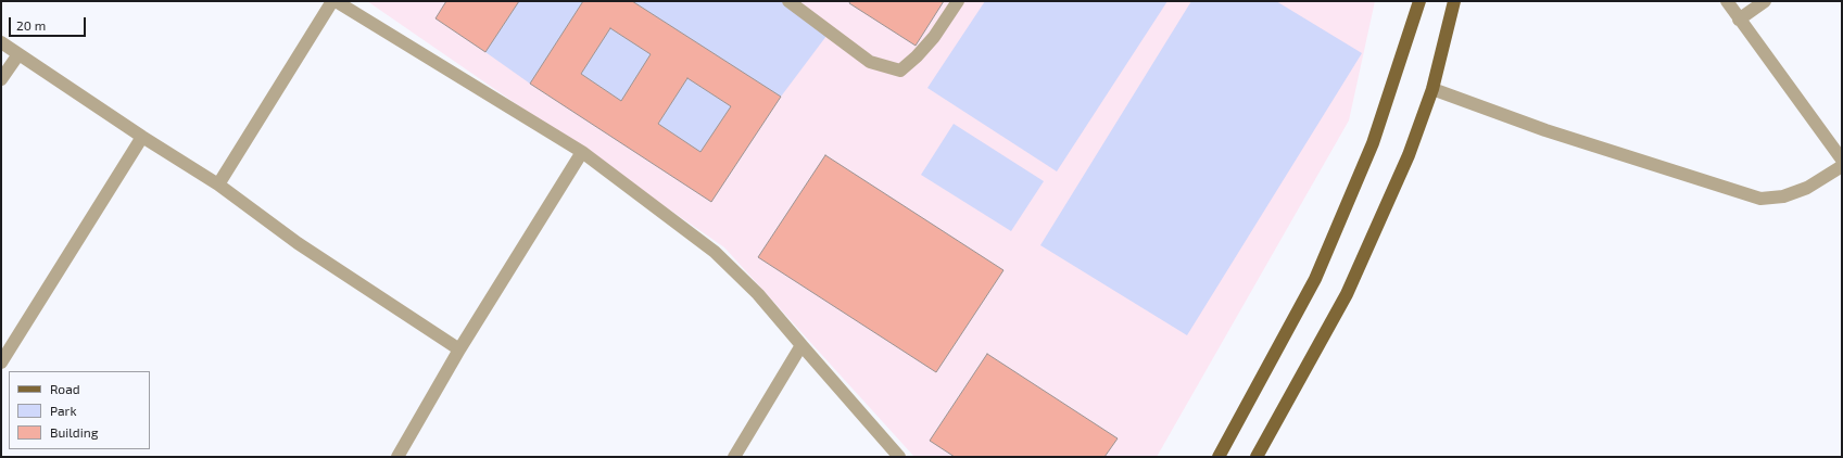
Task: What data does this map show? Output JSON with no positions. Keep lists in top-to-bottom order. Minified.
{"legend":["Road","Park","Building"],"scale_bar":"20 m"}
